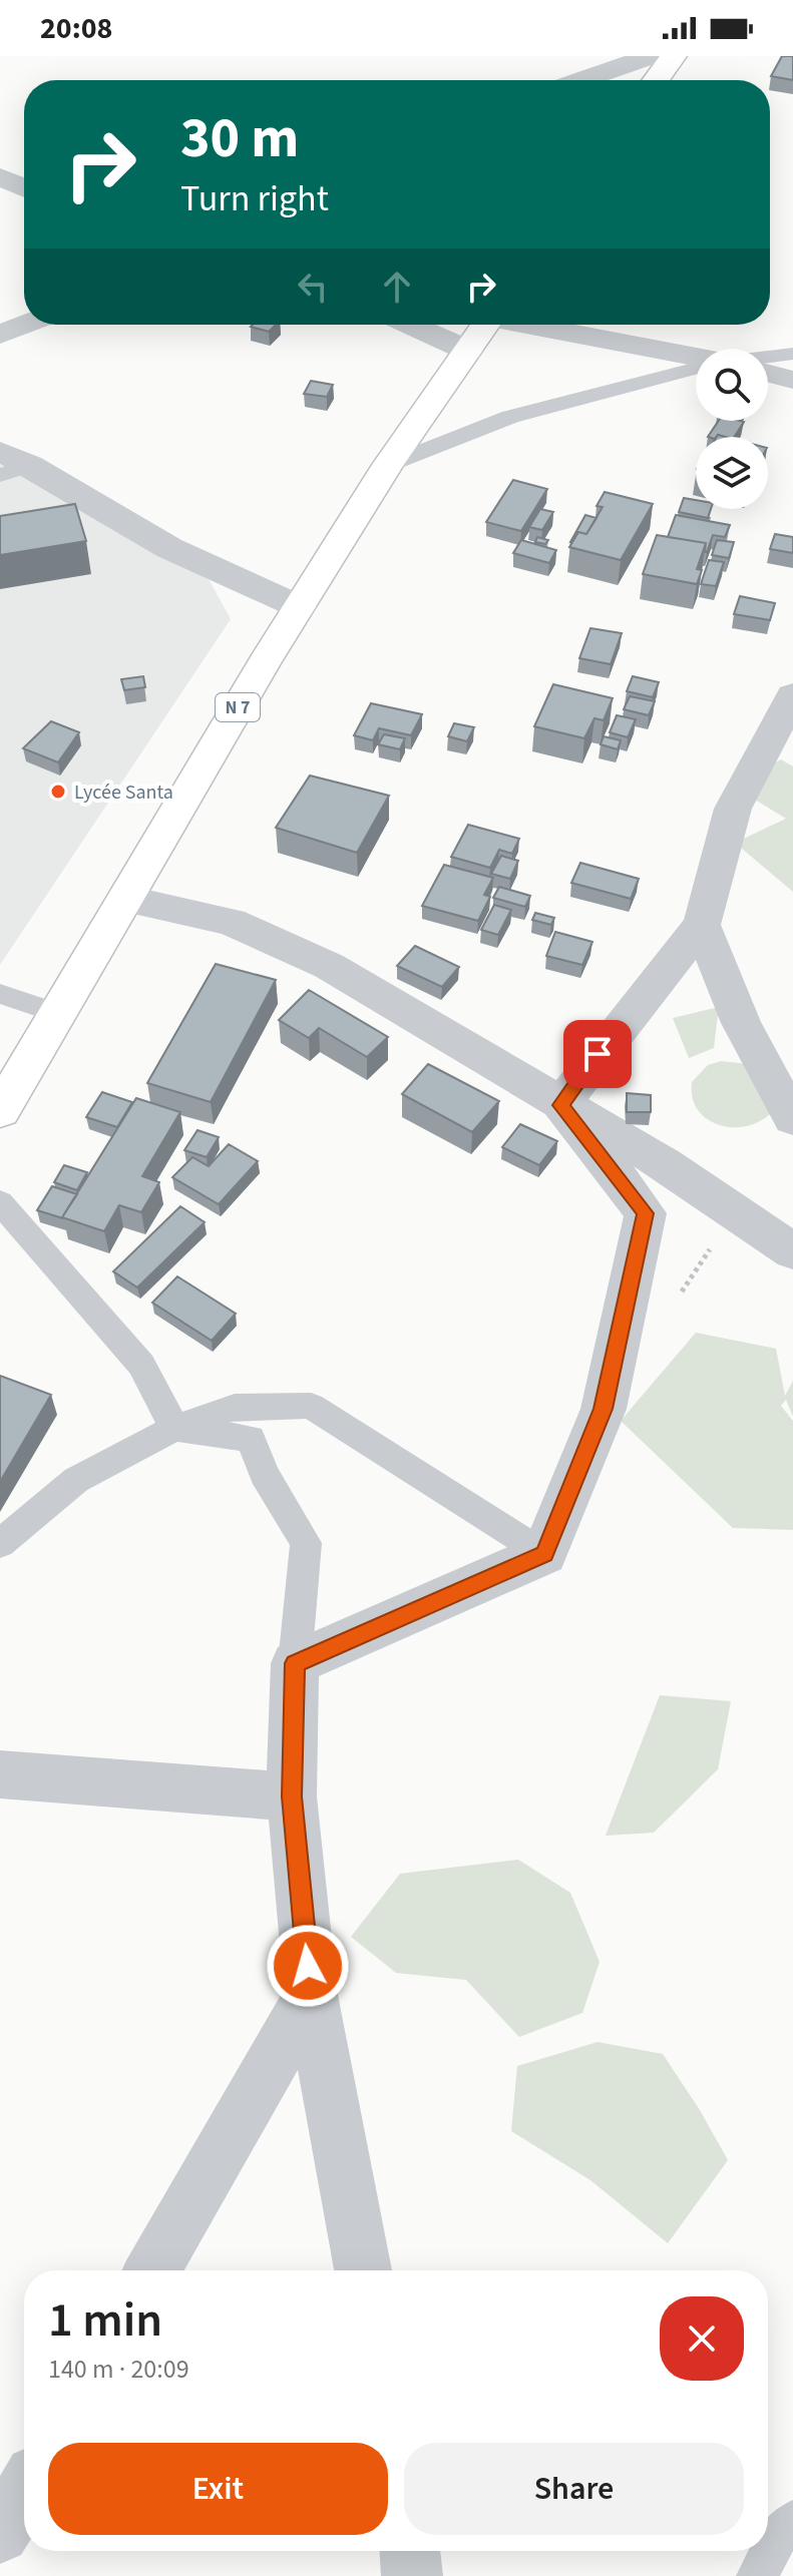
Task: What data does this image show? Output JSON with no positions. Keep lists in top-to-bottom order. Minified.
{"streets":{"highway":["N 7"]},"places":["Lycée Santa"],"page":{"status":"20:08","turn":["30 m","Turn right"],"heading":["1 min","140 m · 20:09"],"buttons":["Exit","Share"]}}
